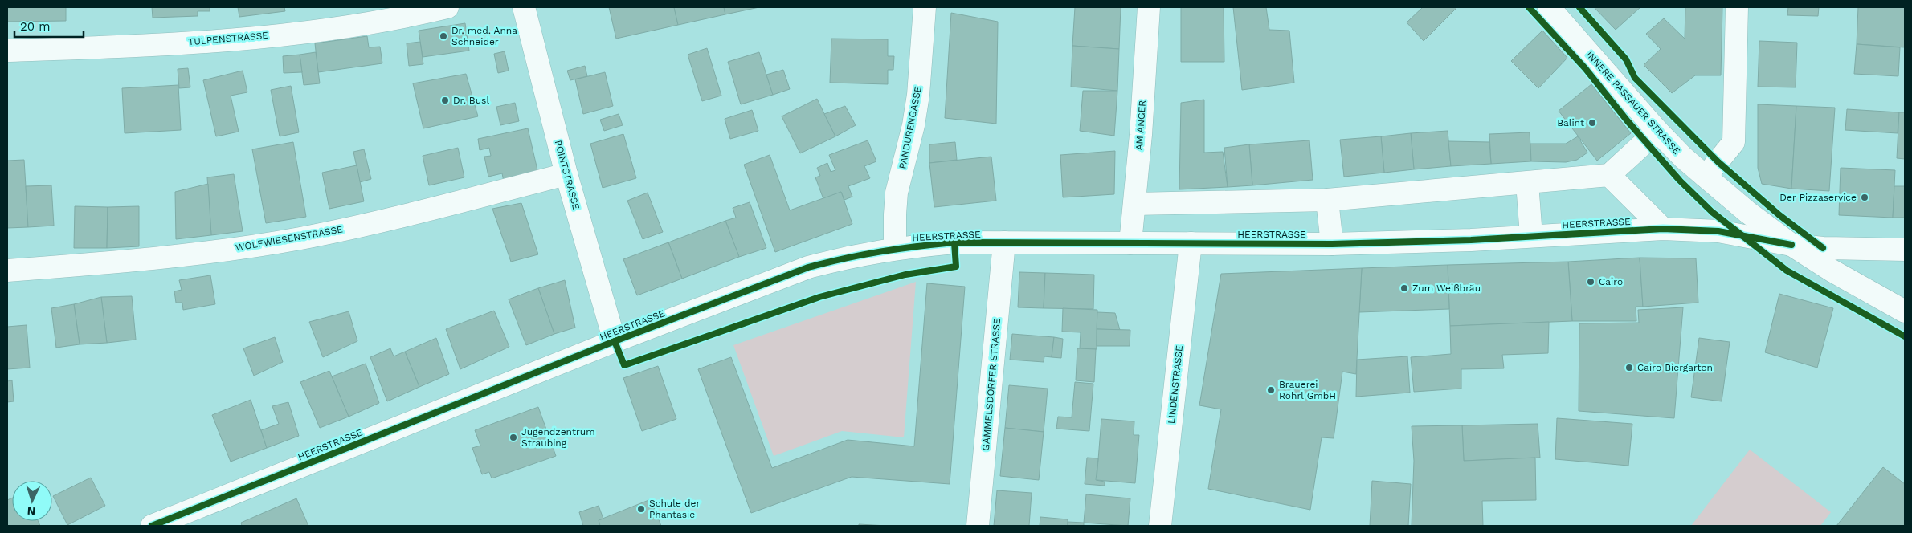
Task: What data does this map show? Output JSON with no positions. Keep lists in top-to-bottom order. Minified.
{"streets":{"street":["TULPENSTRASSE","INNERE PASSAUER STRASSE","AM ANGER","PANDURENGASSE","POINTSTRASSE","HEERSTRASSE","WOLFWIESENSTRASSE","GAMMELSDORFER STRASSE","LINDENSTRASSE"]},"crossings":[["INNERE PASSAUER STRASSE","HEERSTRASSE"],["AM ANGER","HEERSTRASSE"],["PANDURENGASSE","HEERSTRASSE"],["POINTSTRASSE","HEERSTRASSE"],["POINTSTRASSE","WOLFWIESENSTRASSE"],["HEERSTRASSE","GAMMELSDORFER STRASSE"],["HEERSTRASSE","LINDENSTRASSE"]],"places":["Dr. med. Anna Schneider","Dr. Busl","Balint","Der Pizzaservice","Cairo","Zum Weißbräu","Cairo Biergarten","Brauerei Röhrl GmbH","Jugendzentrum Straubing","Schule der Phantasie"],"scale_bar":"20 m","north":"bottom"}
